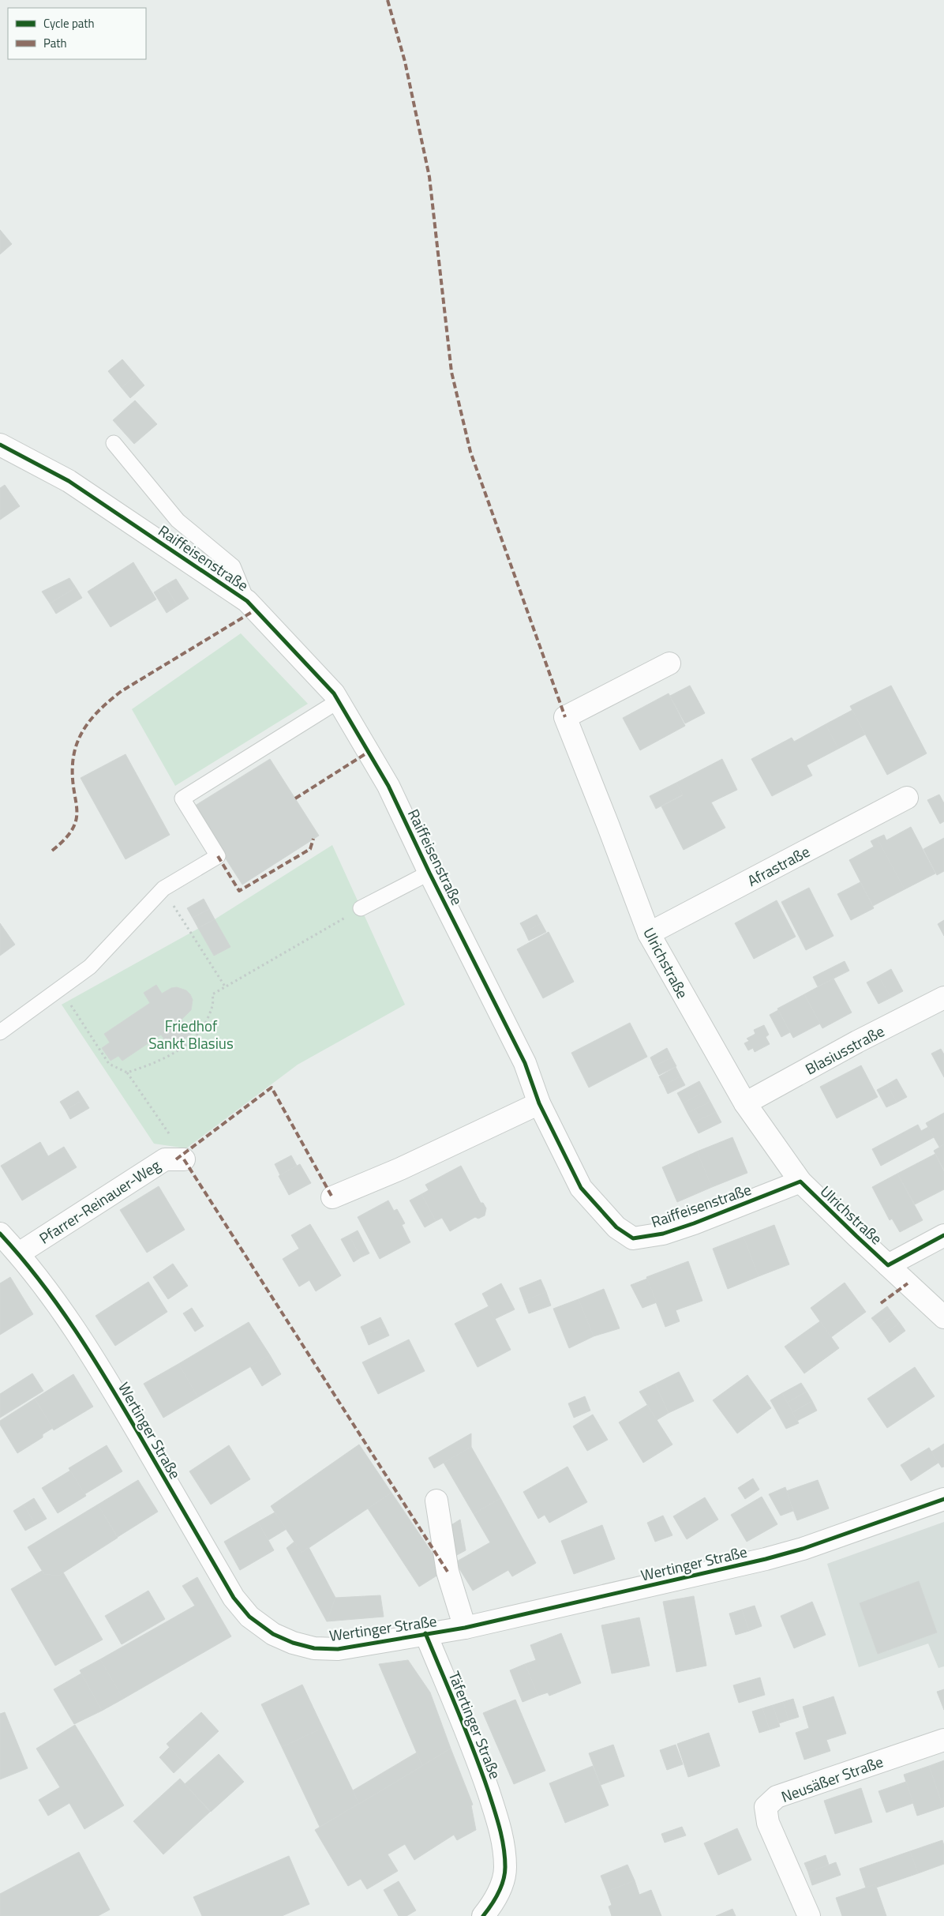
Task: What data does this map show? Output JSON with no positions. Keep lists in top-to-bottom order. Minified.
{"streets":{"street":["Raiffeisenstraße","Afrastraße","Ulrichstraße","Blasiusstraße","Pfarrer-Reinauer-Weg","Wertinger Straße","Täfertinger Straße","Neusäßer Straße"]},"crossings":[["Raiffeisenstraße","Ulrichstraße"],["Afrastraße","Ulrichstraße"],["Ulrichstraße","Blasiusstraße"],["Pfarrer-Reinauer-Weg","Wertinger Straße"],["Wertinger Straße","Täfertinger Straße"]],"parks":["Friedhof Sankt Blasius"],"legend":["Cycle path","Path"]}
